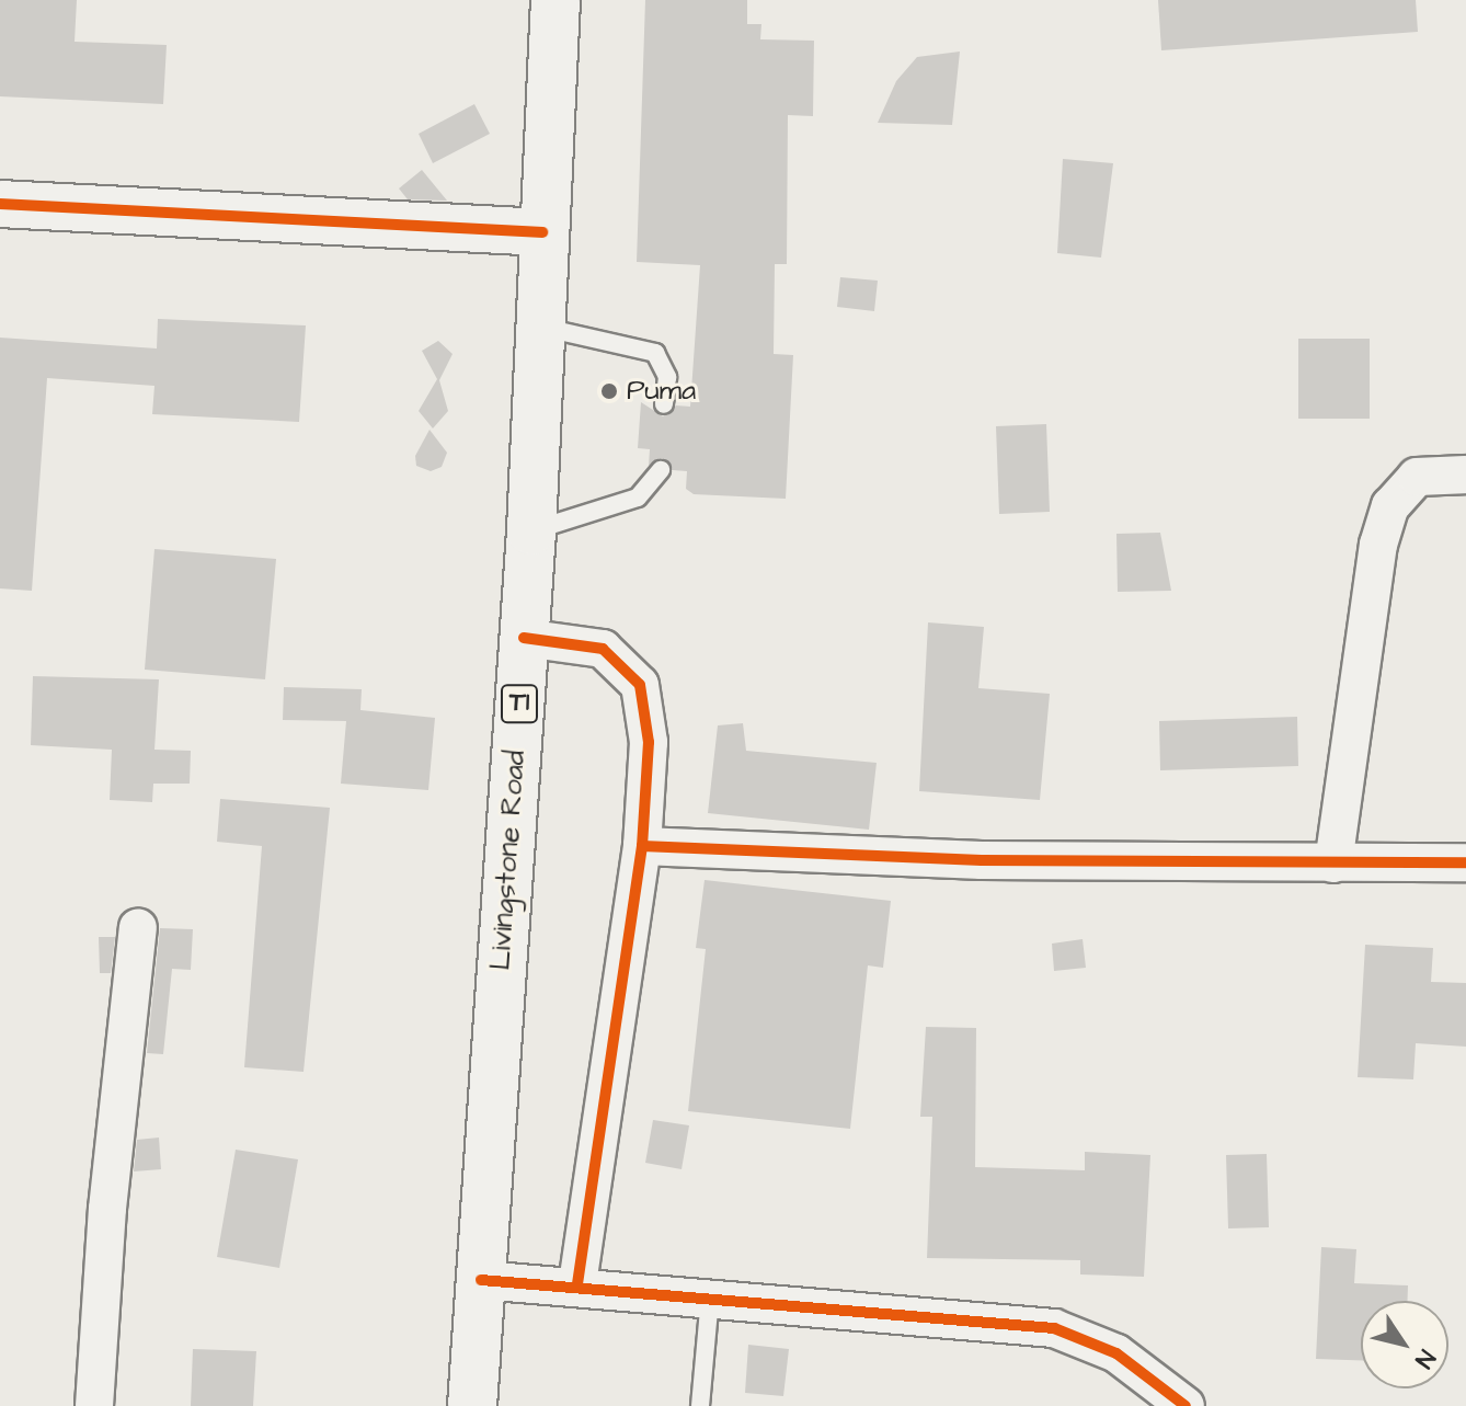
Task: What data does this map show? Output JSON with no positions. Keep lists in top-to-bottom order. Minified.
{"streets":{"highway":["T1","Livingstone Road"]},"places":["Puma"],"north":"bottom right"}
